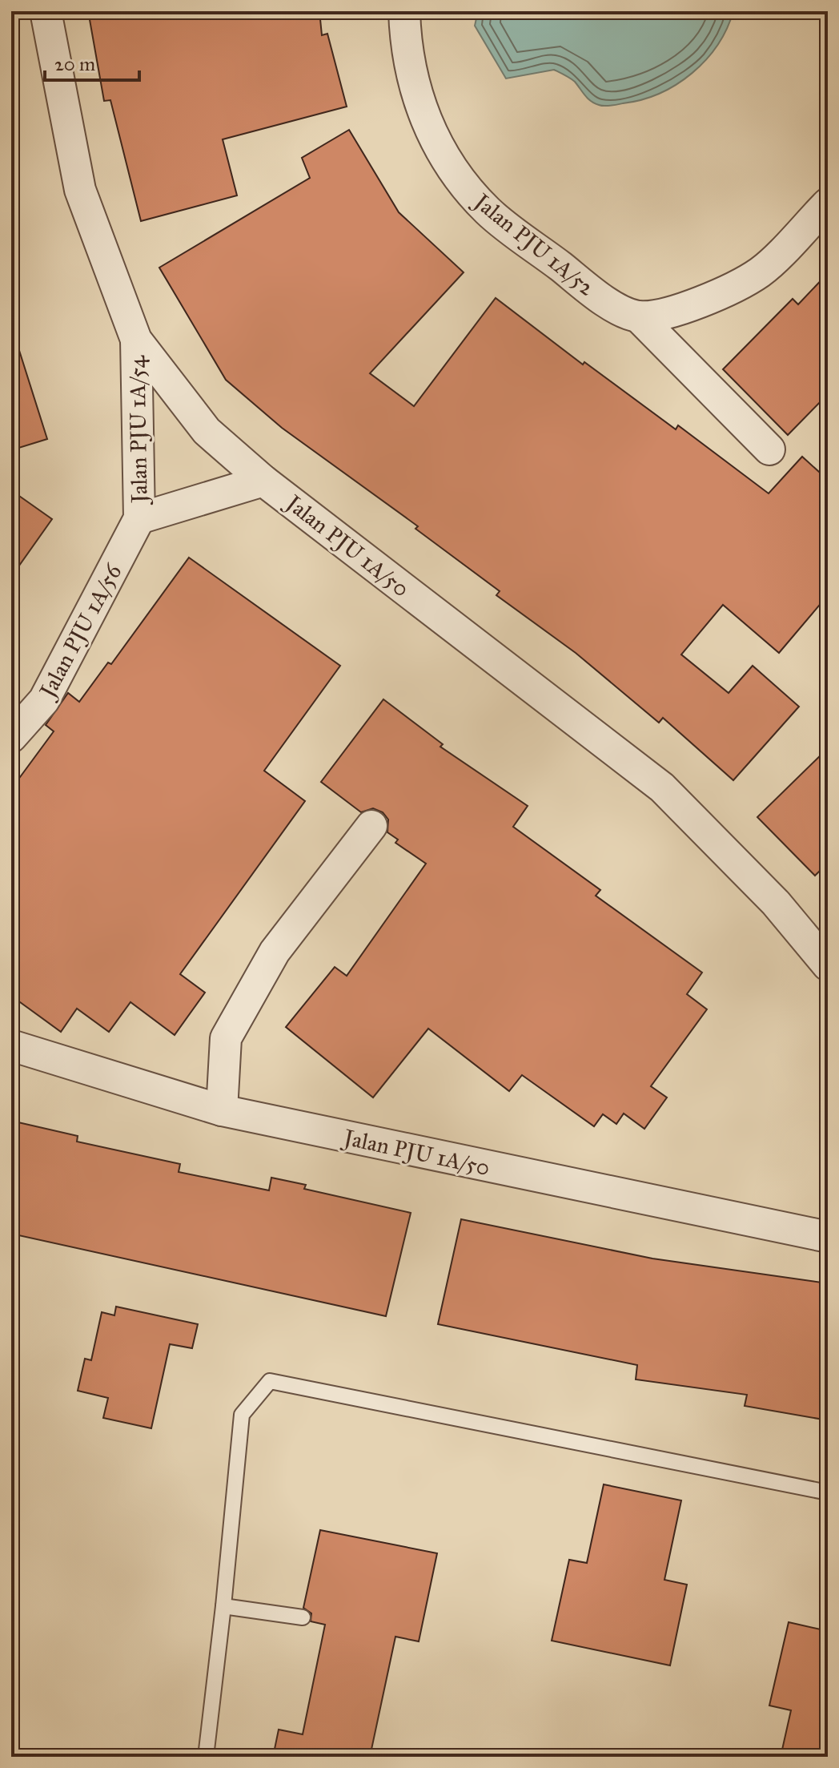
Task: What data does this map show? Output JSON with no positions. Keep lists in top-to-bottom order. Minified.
{"streets":{"street":["Jalan PJU 1A/52","Jalan PJU 1A/54","Jalan PJU 1A/50","Jalan PJU 1A/56"]},"crossings":[["Jalan PJU 1A/54","Jalan PJU 1A/50"],["Jalan PJU 1A/54","Jalan PJU 1A/56"]],"scale_bar":"20 m"}
